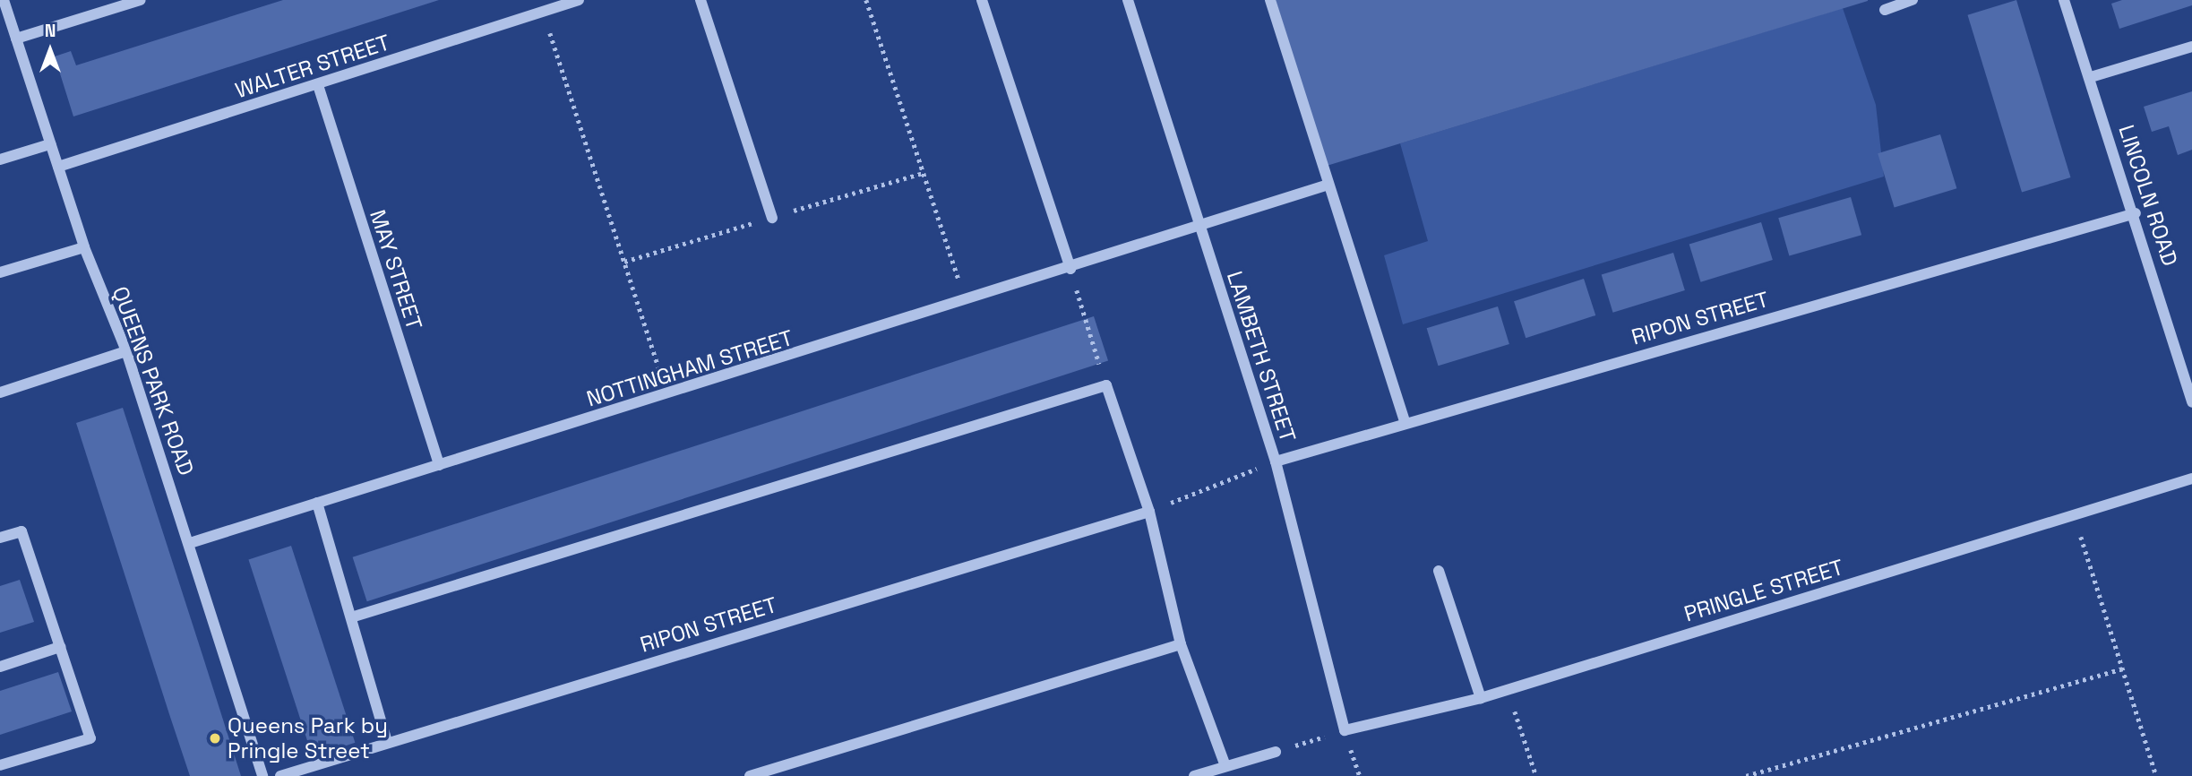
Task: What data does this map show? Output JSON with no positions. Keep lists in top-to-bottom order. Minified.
{"streets":{"street":["WALTER STREET","LINCOLN ROAD","MAY STREET","RIPON STREET","LAMBETH STREET","NOTTINGHAM STREET","QUEENS PARK ROAD","PRINGLE STREET"]},"crossings":[["WALTER STREET","MAY STREET"],["WALTER STREET","QUEENS PARK ROAD"],["LINCOLN ROAD","RIPON STREET"],["MAY STREET","NOTTINGHAM STREET"],["RIPON STREET","LAMBETH STREET"],["LAMBETH STREET","NOTTINGHAM STREET"],["LAMBETH STREET","PRINGLE STREET"],["NOTTINGHAM STREET","QUEENS PARK ROAD"]],"places":["Queens Park by Pringle Street"],"north":"top"}
